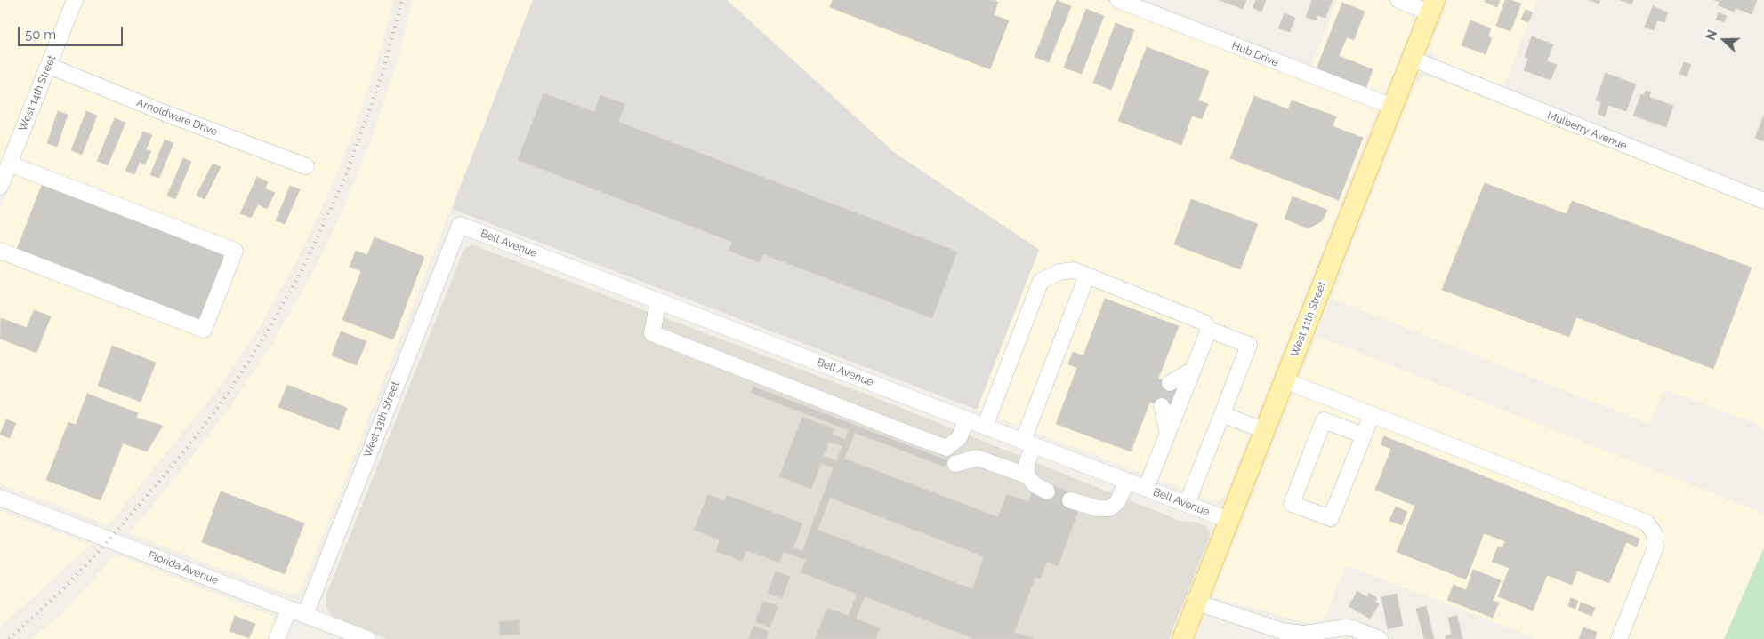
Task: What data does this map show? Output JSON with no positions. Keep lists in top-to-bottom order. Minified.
{"streets":{"main road":["West 11th Street"],"street":["Hub Drive","West 14th Street","Arnoldware Drive","Mulberry Avenue","Bell Avenue","West 13th Street","Florida Avenue"]},"crossings":[["Hub Drive","West 11th Street"],["West 14th Street","Arnoldware Drive"],["Mulberry Avenue","West 11th Street"],["Bell Avenue","West 11th Street"],["Bell Avenue","West 13th Street"],["West 13th Street","Florida Avenue"]],"scale_bar":"50 m","north":"left"}
